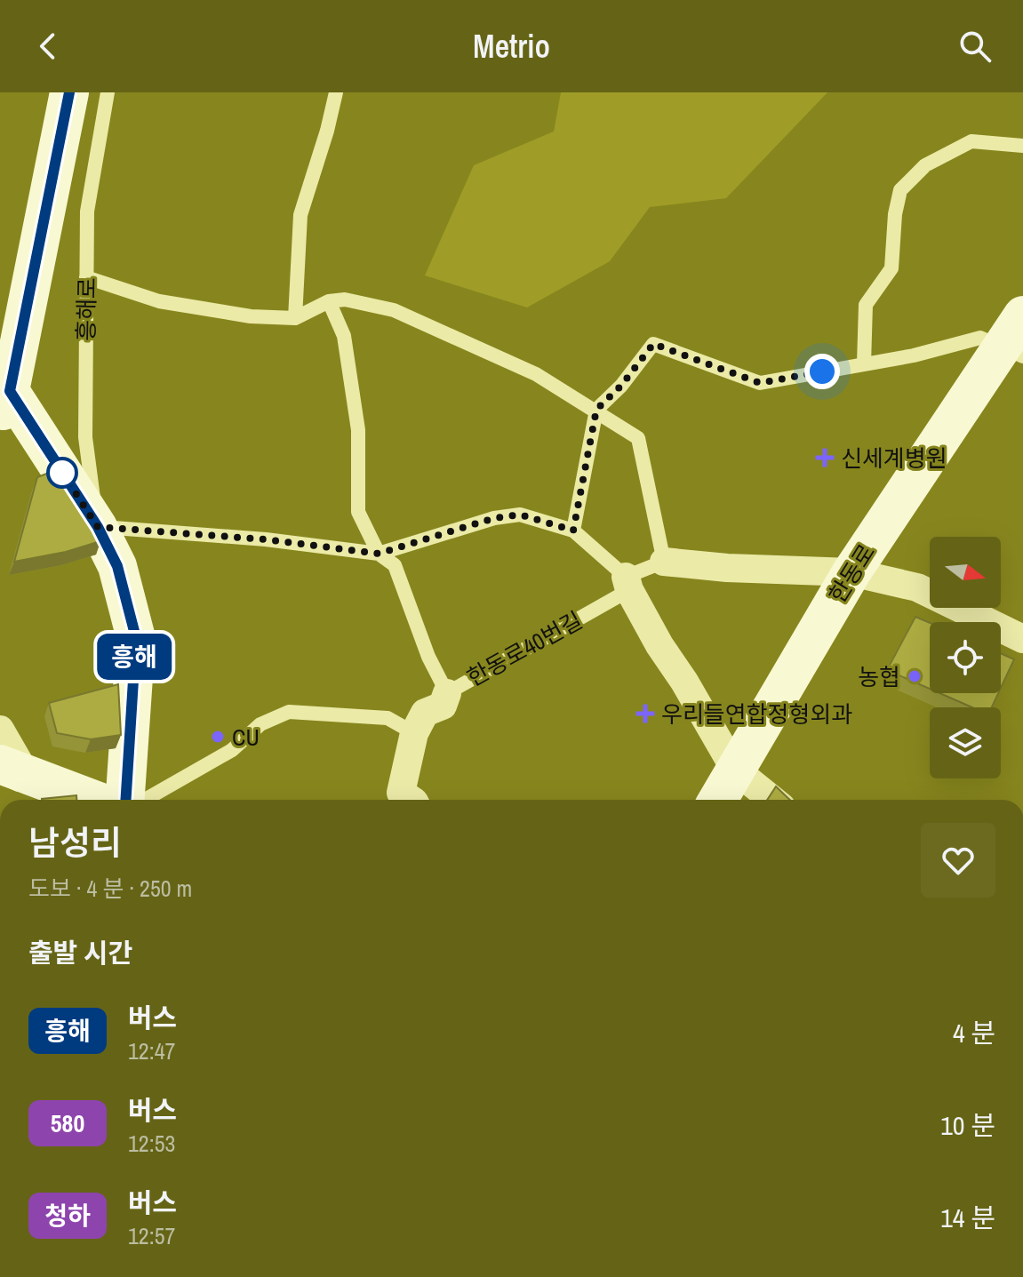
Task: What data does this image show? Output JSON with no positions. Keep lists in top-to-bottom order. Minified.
{"streets":{"street":["흥해로","한동로"],"lane":["한동로40번길"]},"places":{"health":["신세계병원","우리들연합정형외과"],"other":["농협","CU"]},"lines":["bus line 흥해"],"north":"right","page":{"header":"Metrio","on_map":"흥해","heading":[["남성리","도보 · 4 분 · 250 m"],"출발 시간"],"list":[{"mark":"흥해","name":"버스","note":"12:47","value":"4 분"},{"mark":"580","name":"버스","note":"12:53","value":"10 분"},{"mark":"청하","name":"버스","note":"12:57","value":"14 분"}]}}
